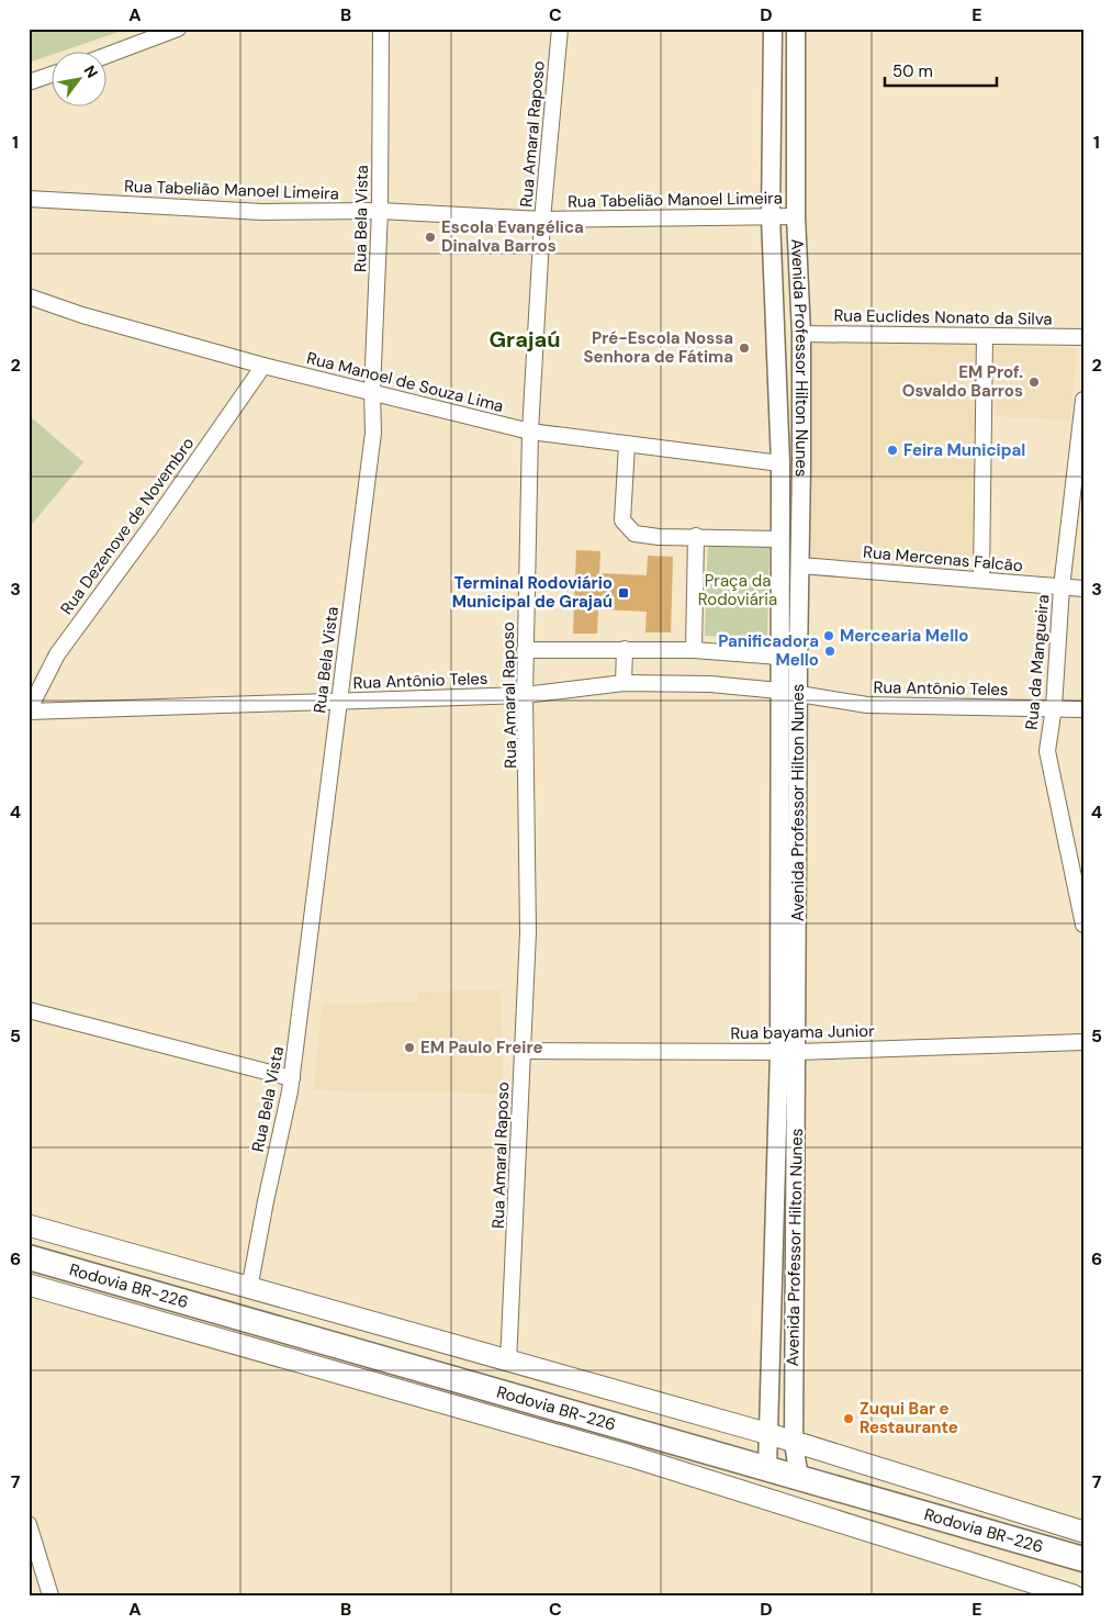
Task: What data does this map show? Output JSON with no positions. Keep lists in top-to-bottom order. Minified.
{"streets":{"highway":["Rodovia BR-226"],"street":["Rua Amaral Raposo","Rua Tabelião Manoel Limeira","Rua Bela Vista","Rua Euclides Nonato da Silva","Avenida Professor Hilton Nunes","Rua Manoel de Souza Lima","Rua Dezenove de Novembro","Rua Mercenas Falcão","Rua da Mangueira","Rua Antônio Teles","Rua bayama Junior"]},"crossings":[["Rua Amaral Raposo","Rua Tabelião Manoel Limeira"],["Rua Amaral Raposo","Rua Manoel de Souza Lima"],["Rua Amaral Raposo","Rua Antônio Teles"],["Rua Amaral Raposo","Rua bayama Junior"],["Rua Tabelião Manoel Limeira","Rua Bela Vista"],["Rua Tabelião Manoel Limeira","Avenida Professor Hilton Nunes"],["Rua Bela Vista","Rua Manoel de Souza Lima"],["Rua Bela Vista","Rua Antônio Teles"],["Rua Euclides Nonato da Silva","Avenida Professor Hilton Nunes"],["Avenida Professor Hilton Nunes","Rua Manoel de Souza Lima"],["Avenida Professor Hilton Nunes","Rua Mercenas Falcão"],["Avenida Professor Hilton Nunes","Rua Antônio Teles"],["Avenida Professor Hilton Nunes","Rua bayama Junior"],["Avenida Professor Hilton Nunes","Rodovia BR-226"],["Rua Manoel de Souza Lima","Rua Dezenove de Novembro"],["Rua Dezenove de Novembro","Rua Antônio Teles"],["Rua Mercenas Falcão","Rua da Mangueira"],["Rua da Mangueira","Rua Antônio Teles"]],"districts":["Grajaú"],"parks":["Praça da Rodoviária"],"places":{"other":["Escola Evangélica Dinalva Barros","Pré-Escola Nossa Senhora de Fátima","EM Prof. Osvaldo Barros","Feira Municipal","Mercearia Mello","Panificadora Mello","EM Paulo Freire","Zuqui Bar e Restaurante"],"transit":["Terminal Rodoviário Municipal de Grajaú"]},"scale_bar":"50 m","north":"top right","grid":{"columns":["A","B","C","D","E"],"rows":["1","2","3","4","5","6","7"]}}
